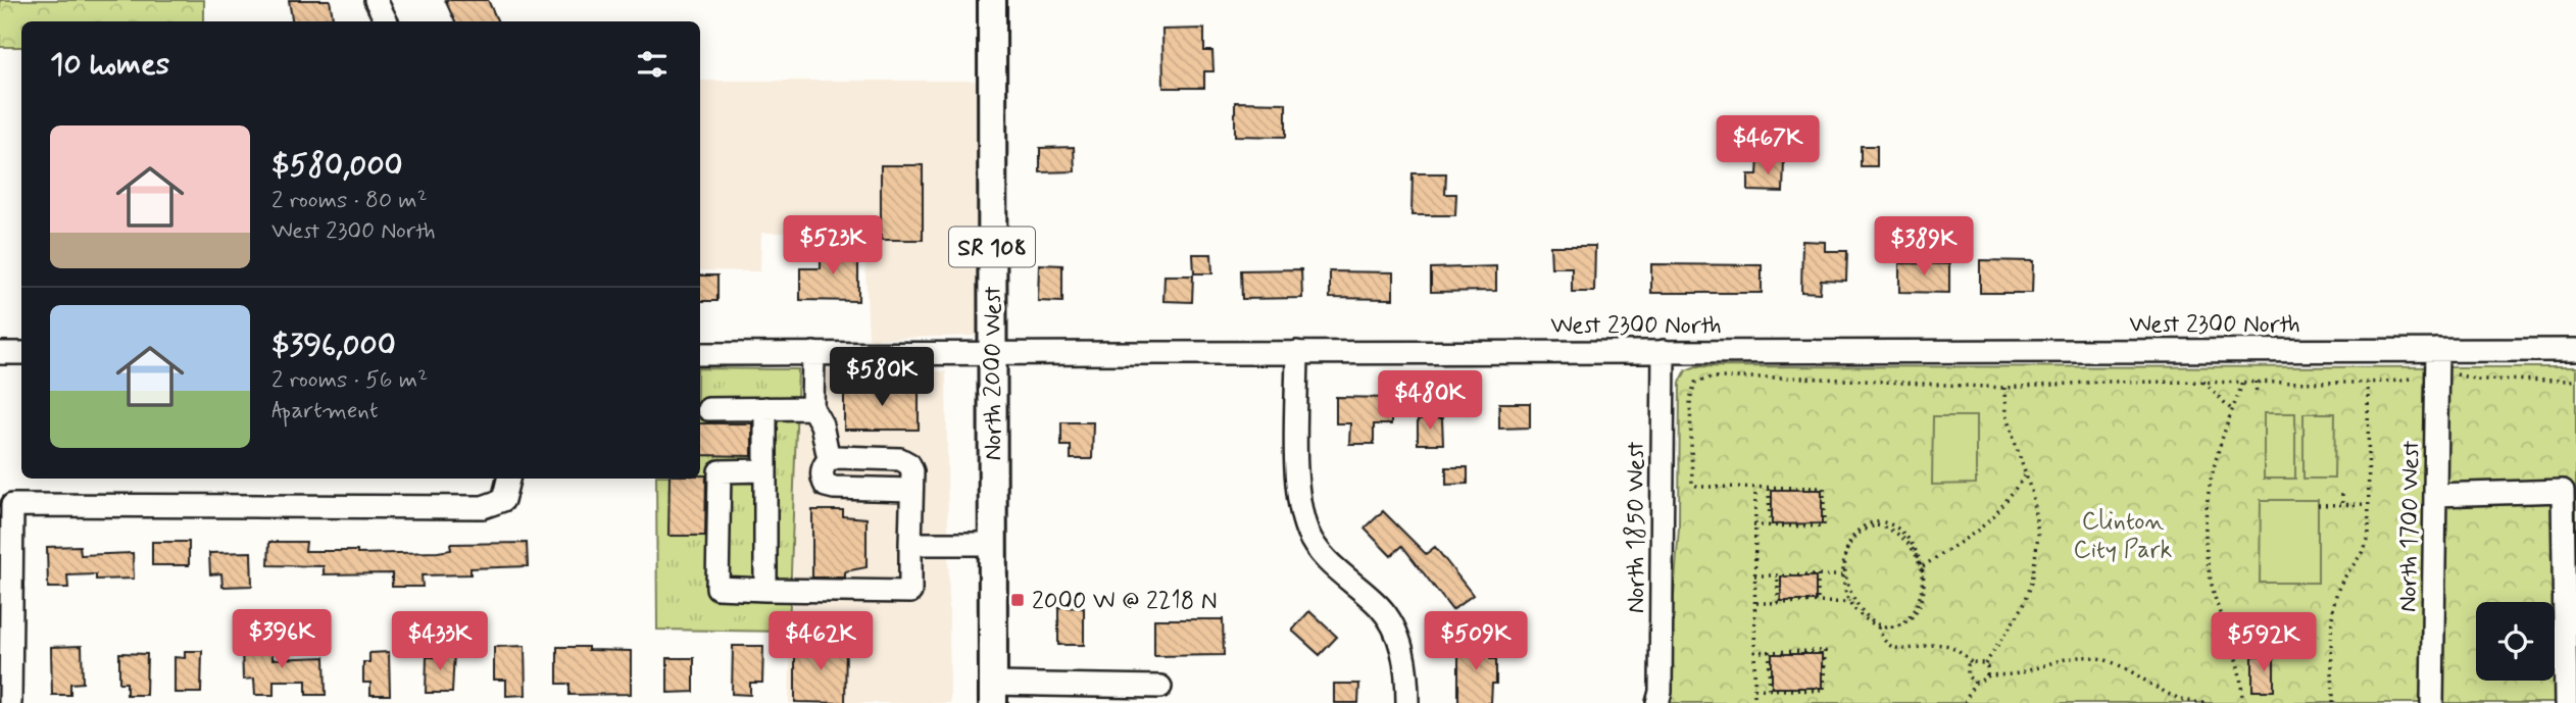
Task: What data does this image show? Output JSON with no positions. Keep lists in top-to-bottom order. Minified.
{"streets":{"main road":["SR 108","North 2000 West"],"street":["West 2300 North","North 1700 West","North 1850 West"]},"crossings":[["West 2300 North","North 2000 West"],["West 2300 North","North 1700 West"],["West 2300 North","North 1850 West"]],"parks":["Clinton City Park"],"places":{"transit":["2000 W @ 2218 N"]},"page":{"heading":"10 homes","list":[{"name":"$580,000","note":"2 rooms · 80 m² · West 2300 North"},{"name":"$396,000","note":"2 rooms · 56 m² · Apartment"}],"price":["$467K","$523K","$389K","$580K","$480K","$396K","$433K","$462K","$509K","$592K"]}}
